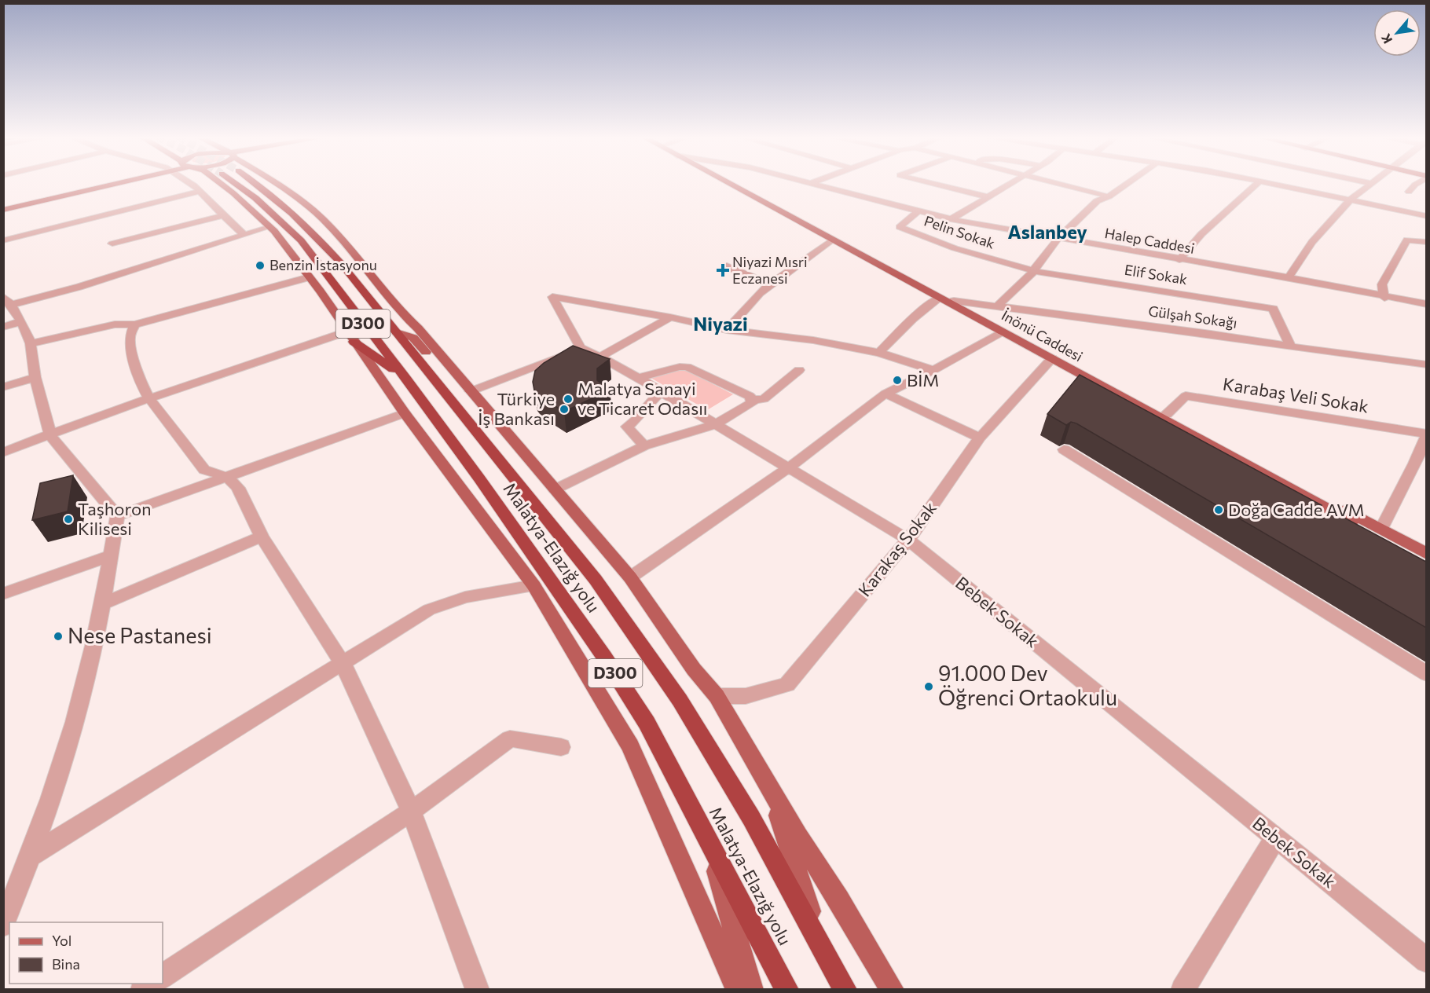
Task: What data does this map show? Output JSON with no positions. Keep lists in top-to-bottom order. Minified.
{"streets":{"highway":["D300","Malatya-Elazığ yolu"],"main road":["İnönü Caddesi"],"street":["Pelin Sokak","Halep Caddesi","Elif Sokak","Gülşah Sokağı","Karabaş Veli Sokak","Karakaş Sokak","Bebek Sokak"]},"crossings":[["Pelin Sokak","Halep Caddesi"],["Pelin Sokak","Elif Sokak"],["Elif Sokak","Gülşah Sokağı"],["Gülşah Sokağı","İnönü Caddesi"],["İnönü Caddesi","Karabaş Veli Sokak"],["İnönü Caddesi","Karakaş Sokak"],["Karakaş Sokak","Bebek Sokak"]],"districts":["Aslanbey","Niyazi"],"places":{"other":["Benzin İstasyonu","BİM","Malatya Sanayi ve Ticaret Odasıı","Türkiye İş Bankası","Doğa Cadde AVM","Taşhoron Kilisesi","Nese Pastanesi","91.000 Dev Öğrenci Ortaokulu"],"health":["Niyazi Mısri Eczanesi"]},"legend":["Yol","Bina"],"north":"bottom left"}
